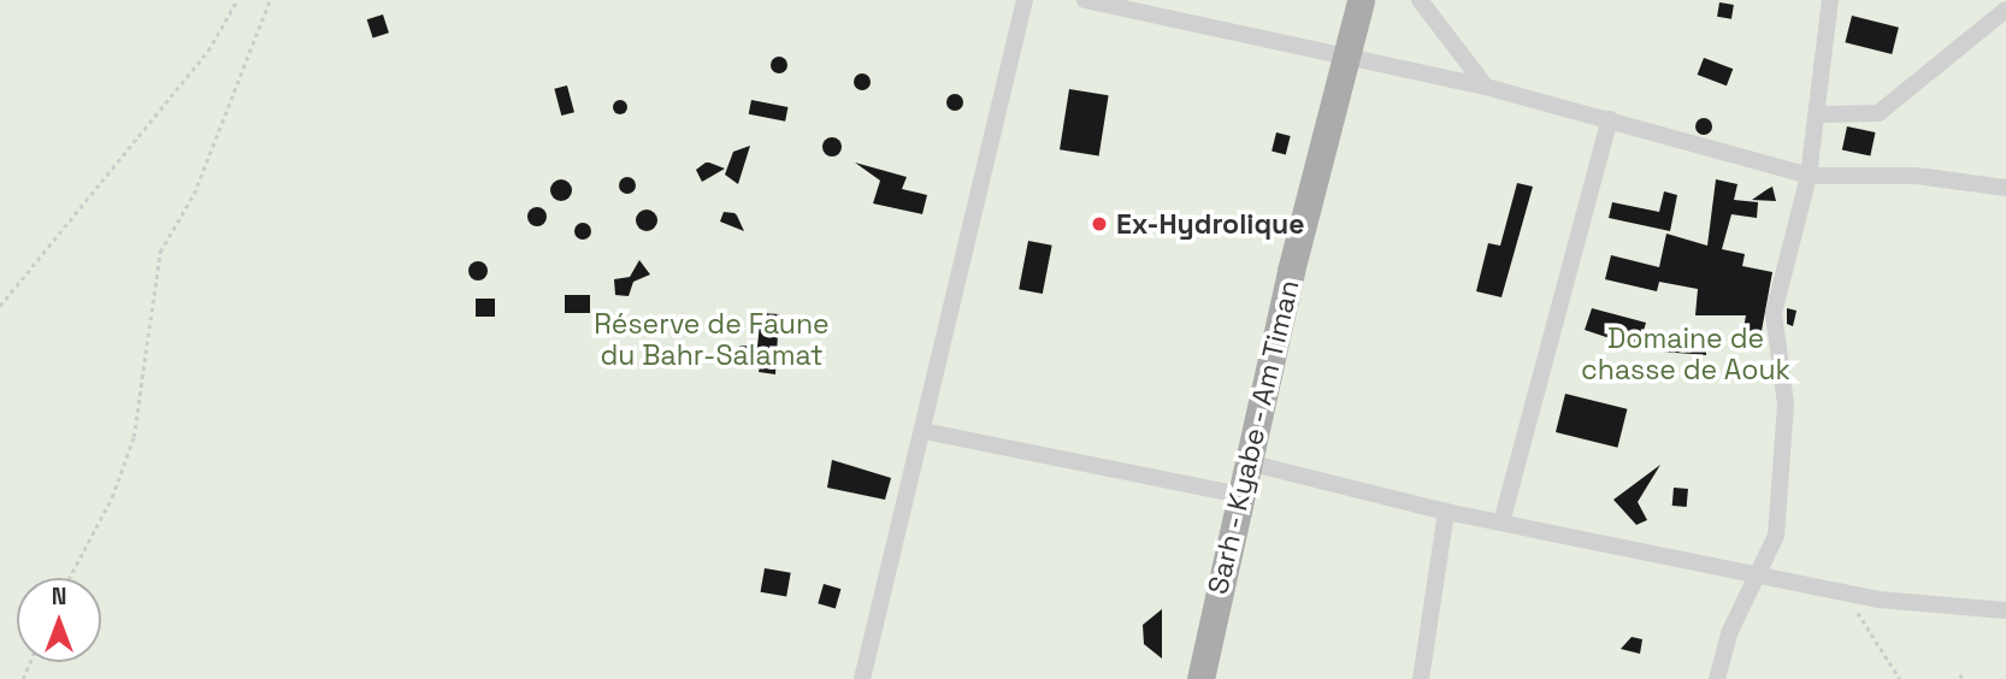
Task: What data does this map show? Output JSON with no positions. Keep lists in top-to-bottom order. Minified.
{"streets":{"main road":["Sarh - Kyabe - Am Timan"]},"parks":["Réserve de Faune du Bahr-Salamat","Domaine de chasse de Aouk"],"places":["Ex-Hydrolique"],"north":"top"}
